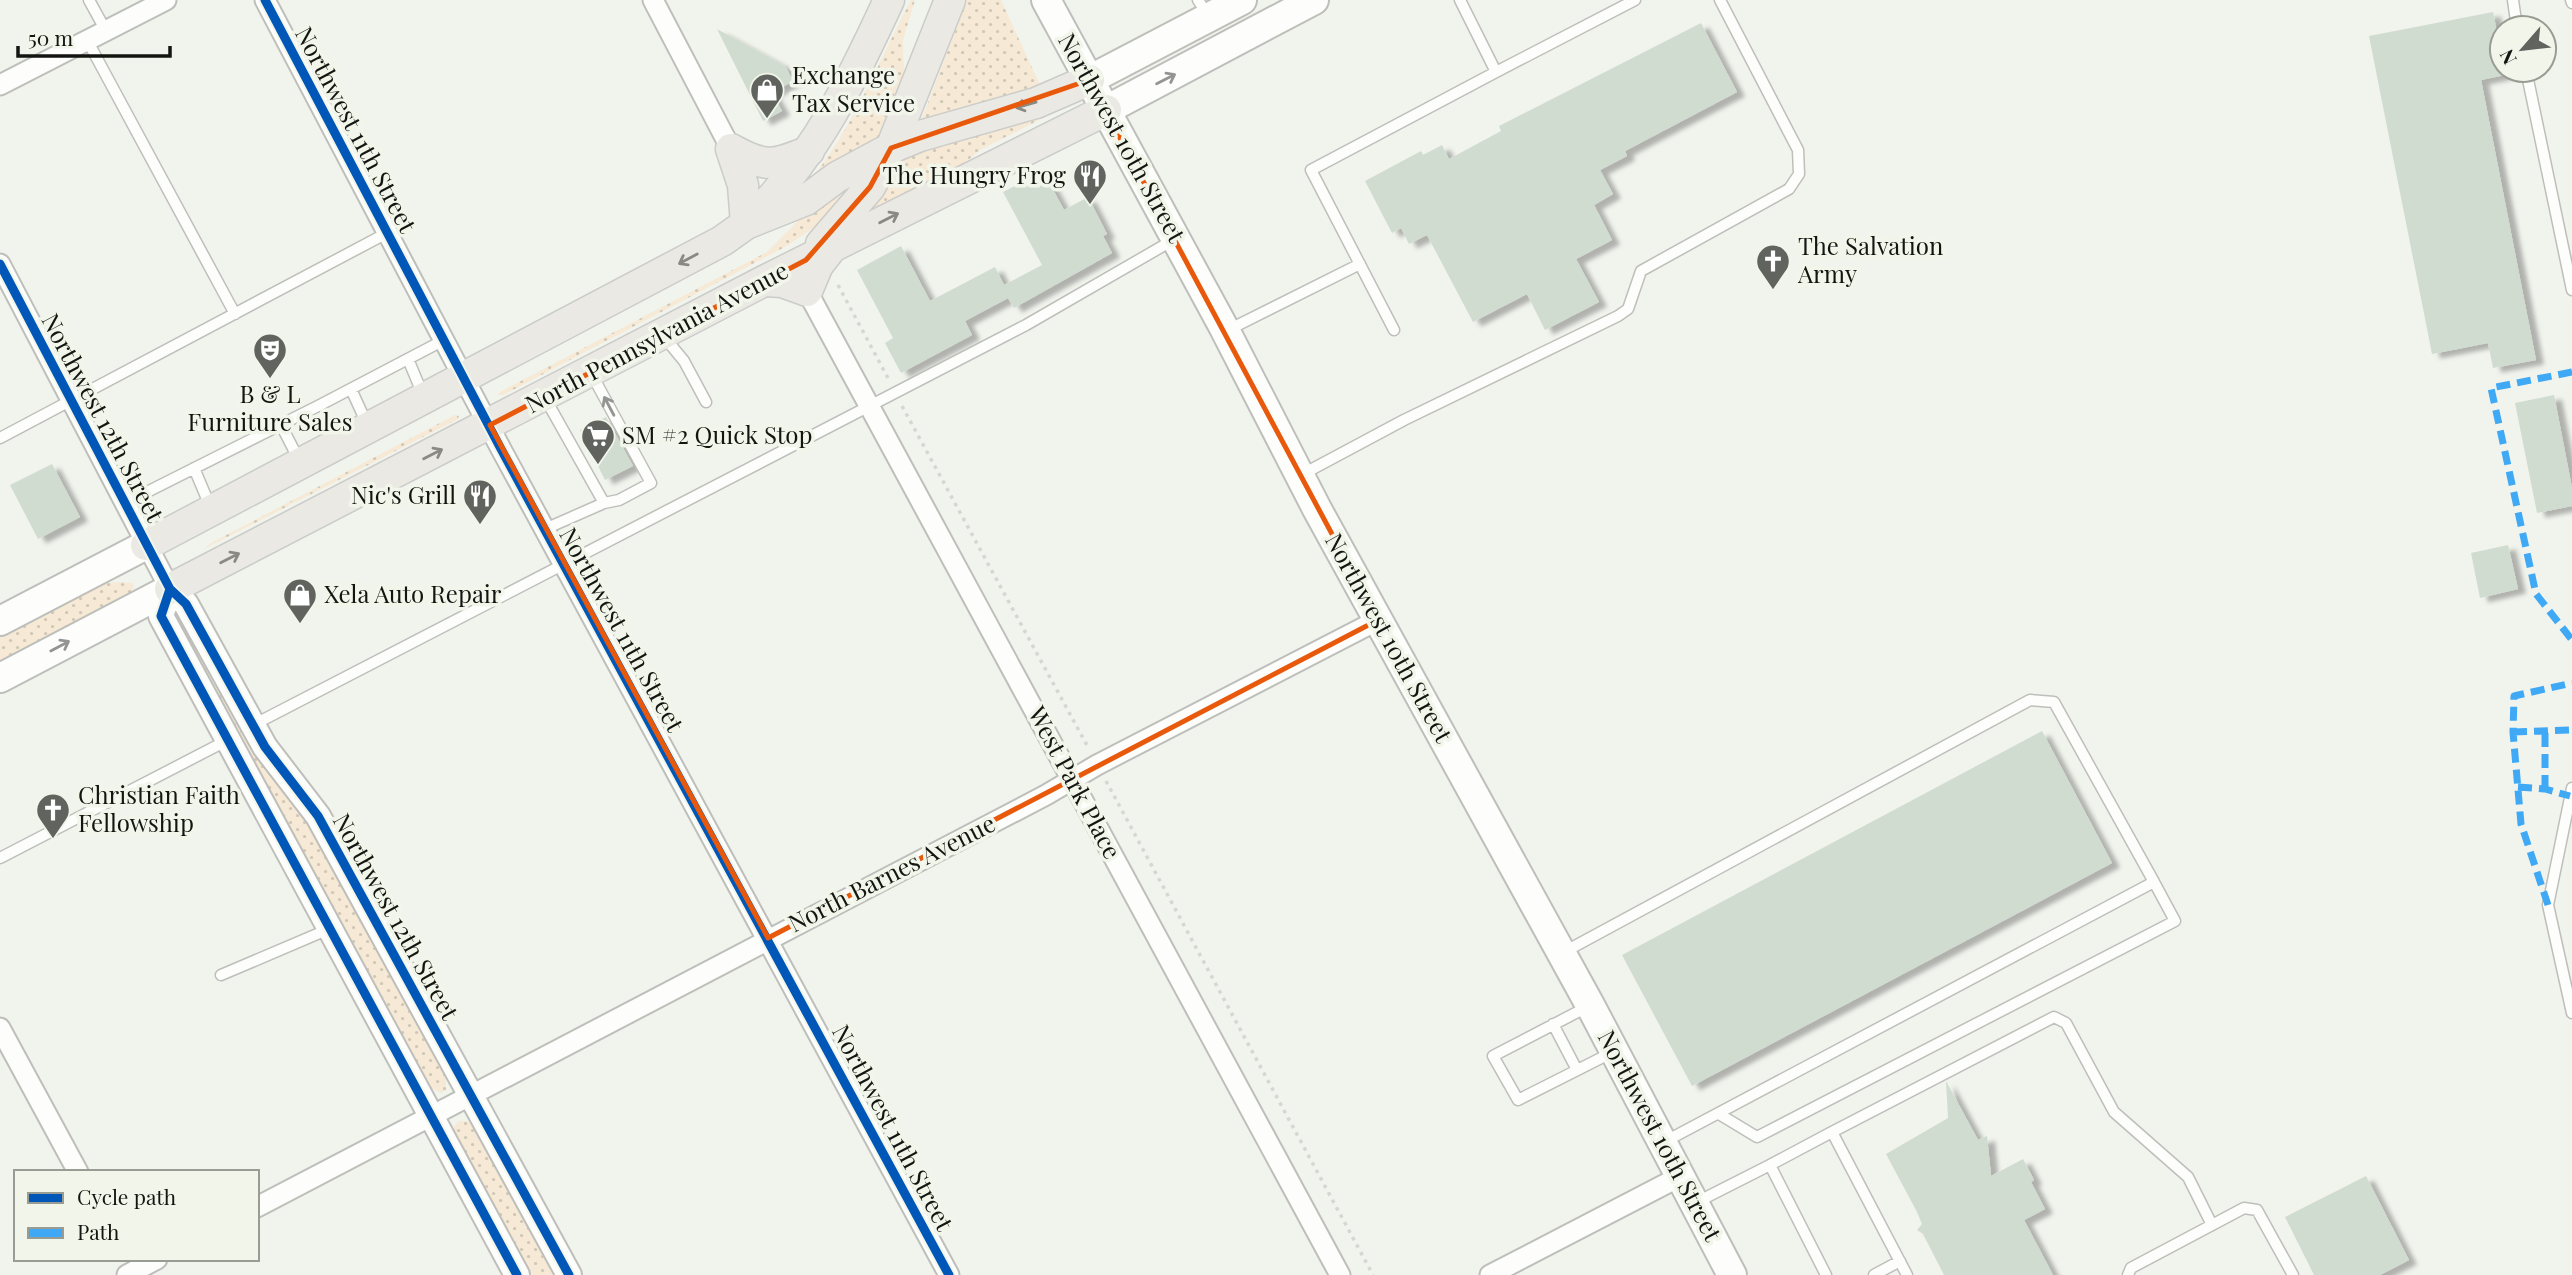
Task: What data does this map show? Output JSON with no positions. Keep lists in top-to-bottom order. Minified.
{"streets":{"main road":["Northwest 10th Street","North Pennsylvania Avenue"],"street":["Northwest 11th Street","Northwest 12th Street","West Park Place","North Barnes Avenue"]},"crossings":[["Northwest 11th Street","North Pennsylvania Avenue"],["Northwest 11th Street","North Barnes Avenue"],["Northwest 10th Street","North Pennsylvania Avenue"],["Northwest 10th Street","North Barnes Avenue"],["North Pennsylvania Avenue","Northwest 12th Street"],["Northwest 12th Street","North Barnes Avenue"],["West Park Place","North Barnes Avenue"]],"places":{"shop":["Exchange Tax Service","Xela Auto Repair"],"restaurant":["The Hungry Frog","Nic's Grill"],"church":["The Salvation Army","Christian Faith Fellowship"],"theatre":["B & L Furniture Sales"],"supermarket":["SM #2 Quick Stop"]},"legend":["Cycle path","Path"],"scale_bar":"50 m","north":"bottom left"}
